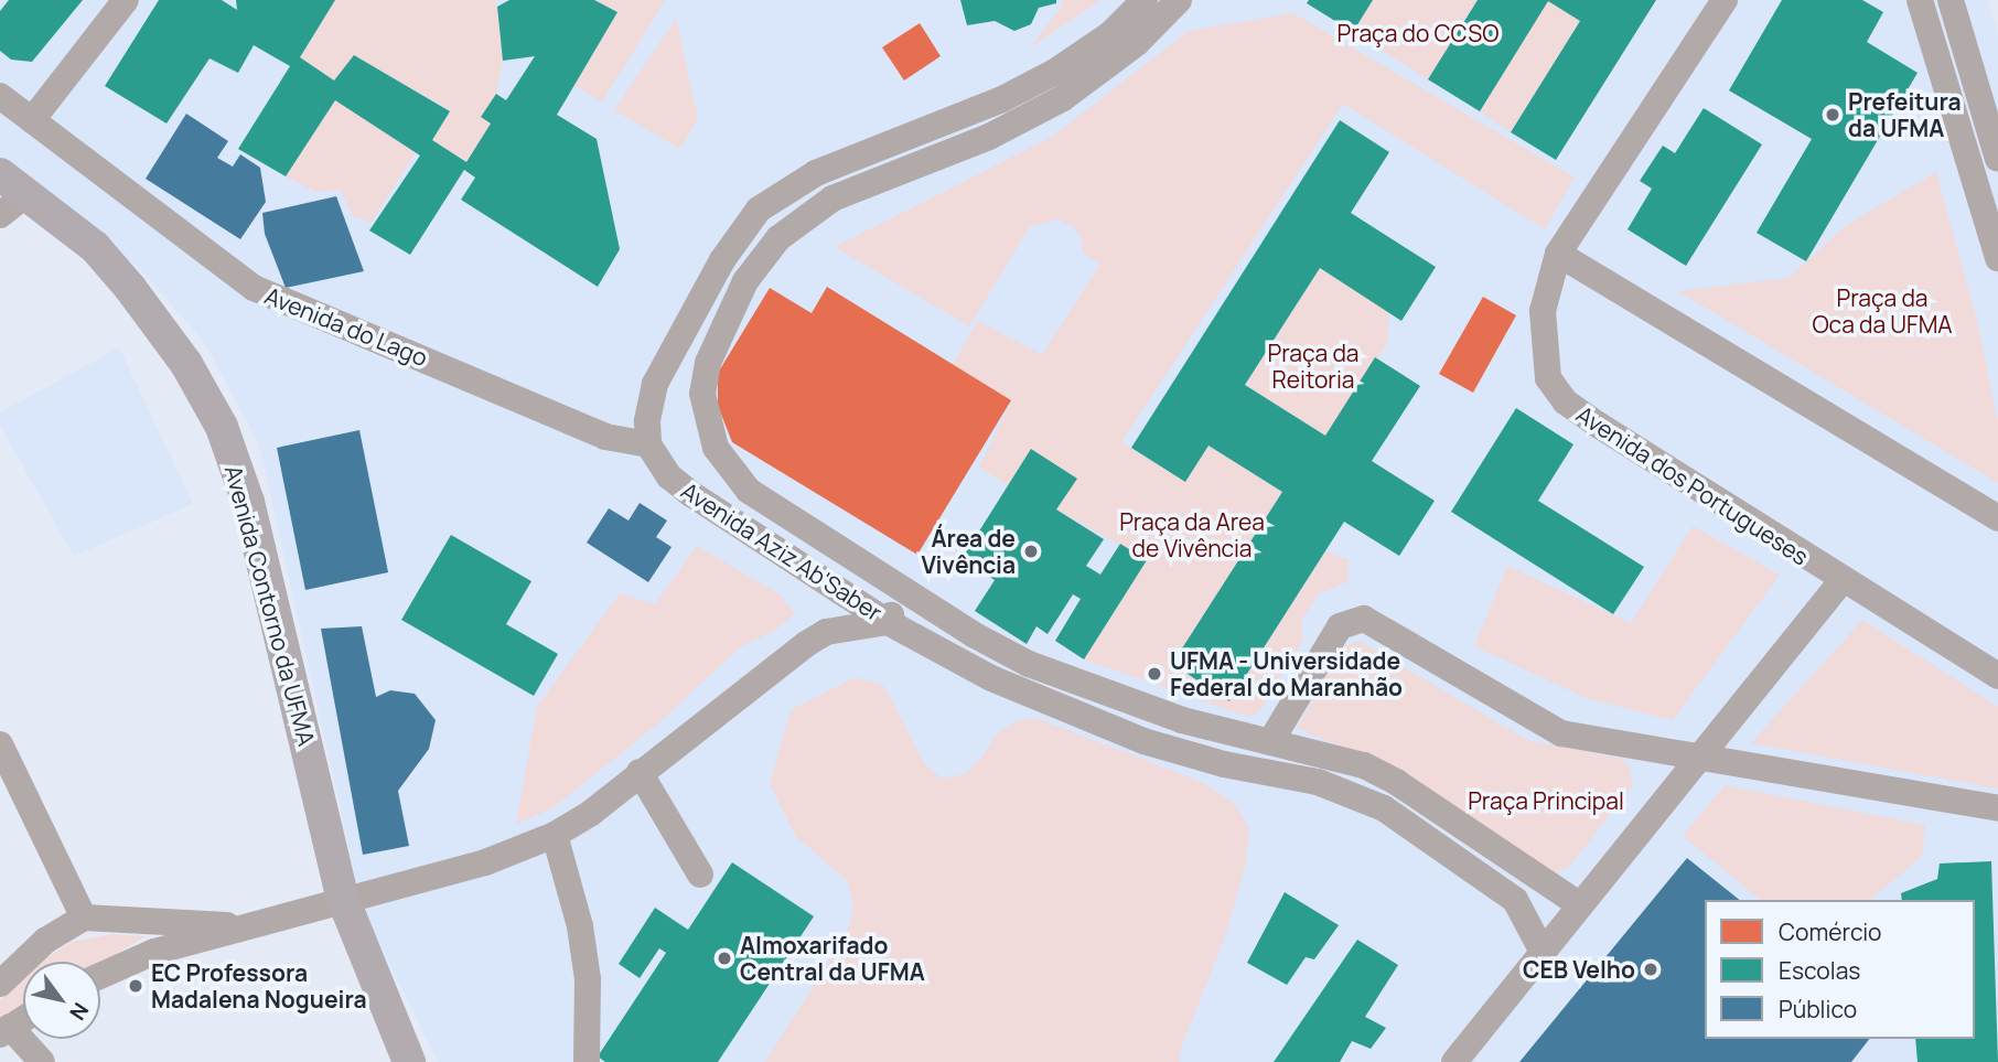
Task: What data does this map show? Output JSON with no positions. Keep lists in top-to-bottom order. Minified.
{"streets":{"main road":["Avenida Contorno da UFMA"],"street":["Avenida do Lago","Avenida dos Portugueses","Avenida Aziz Ab'Saber"]},"crossings":[["Avenida do Lago","Avenida Aziz Ab'Saber"]],"parks":["Praça do CCSO","Praça da Oca da UFMA","Praça da Reitoria","Praça da Area de Vivência","Praça Principal"],"places":["Prefeitura da UFMA","Área de Vivência","UFMA - Universidade Federal do Maranhão","Almoxarifado Central da UFMA","CEB Velho","EC Professora Madalena Nogueira"],"legend":["Comércio","Escolas","Público"],"north":"bottom right"}
